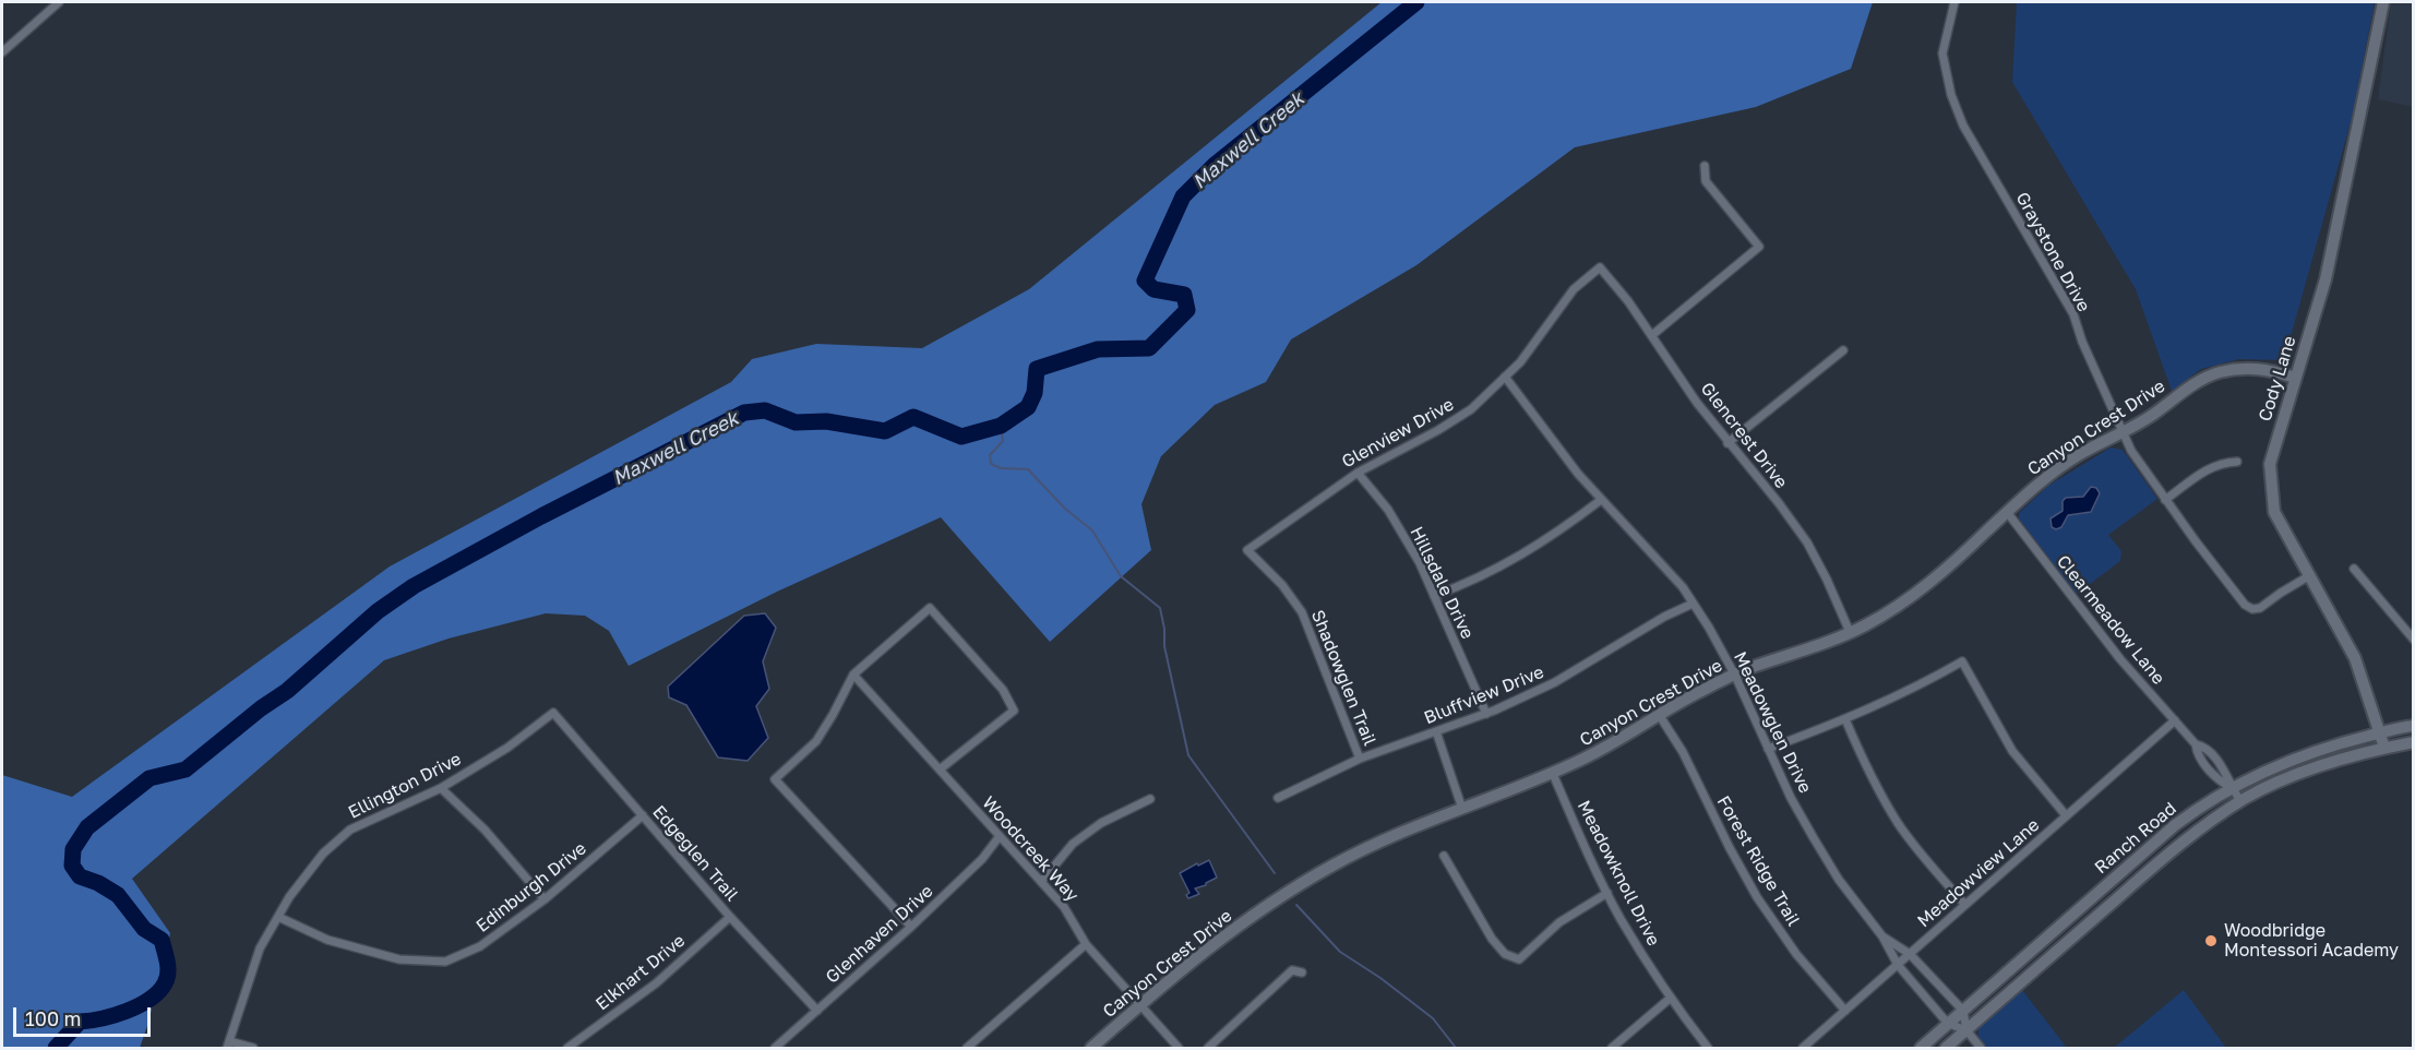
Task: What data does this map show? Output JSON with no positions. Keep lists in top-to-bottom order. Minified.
{"streets":{"street":["Graystone Drive","Cody Lane","Canyon Crest Drive","Glenview Drive","Glencrest Drive","Hillsdale Drive","Clearmeadow Lane","Shadowglen Trail","Bluffview Drive","Meadowglen Drive","Ellington Drive","Ranch Road","Woodcreek Way","Edgeglen Trail","Forest Ridge Trail","Meadowknoll Drive","Meadowview Lane","Edinburgh Drive","Glenhaven Drive","Elkhart Drive"]},"crossings":[["Graystone Drive","Cody Lane"],["Graystone Drive","Canyon Crest Drive"],["Cody Lane","Canyon Crest Drive"],["Cody Lane","Ranch Road"],["Canyon Crest Drive","Glencrest Drive"],["Canyon Crest Drive","Clearmeadow Lane"],["Canyon Crest Drive","Meadowglen Drive"],["Canyon Crest Drive","Woodcreek Way"],["Canyon Crest Drive","Forest Ridge Trail"],["Canyon Crest Drive","Meadowknoll Drive"],["Glenview Drive","Glencrest Drive"],["Glenview Drive","Hillsdale Drive"],["Glenview Drive","Shadowglen Trail"],["Glenview Drive","Meadowglen Drive"],["Hillsdale Drive","Bluffview Drive"],["Clearmeadow Lane","Ranch Road"],["Clearmeadow Lane","Meadowview Lane"],["Shadowglen Trail","Bluffview Drive"],["Bluffview Drive","Meadowglen Drive"],["Meadowglen Drive","Ranch Road"],["Meadowglen Drive","Meadowview Lane"],["Ellington Drive","Edgeglen Trail"],["Ellington Drive","Edinburgh Drive"],["Woodcreek Way","Glenhaven Drive"],["Edgeglen Trail","Edinburgh Drive"],["Edgeglen Trail","Glenhaven Drive"],["Edgeglen Trail","Elkhart Drive"],["Forest Ridge Trail","Meadowview Lane"]],"water":["Maxwell Creek"],"places":["Woodbridge Montessori Academy"],"scale_bar":"100 m"}
